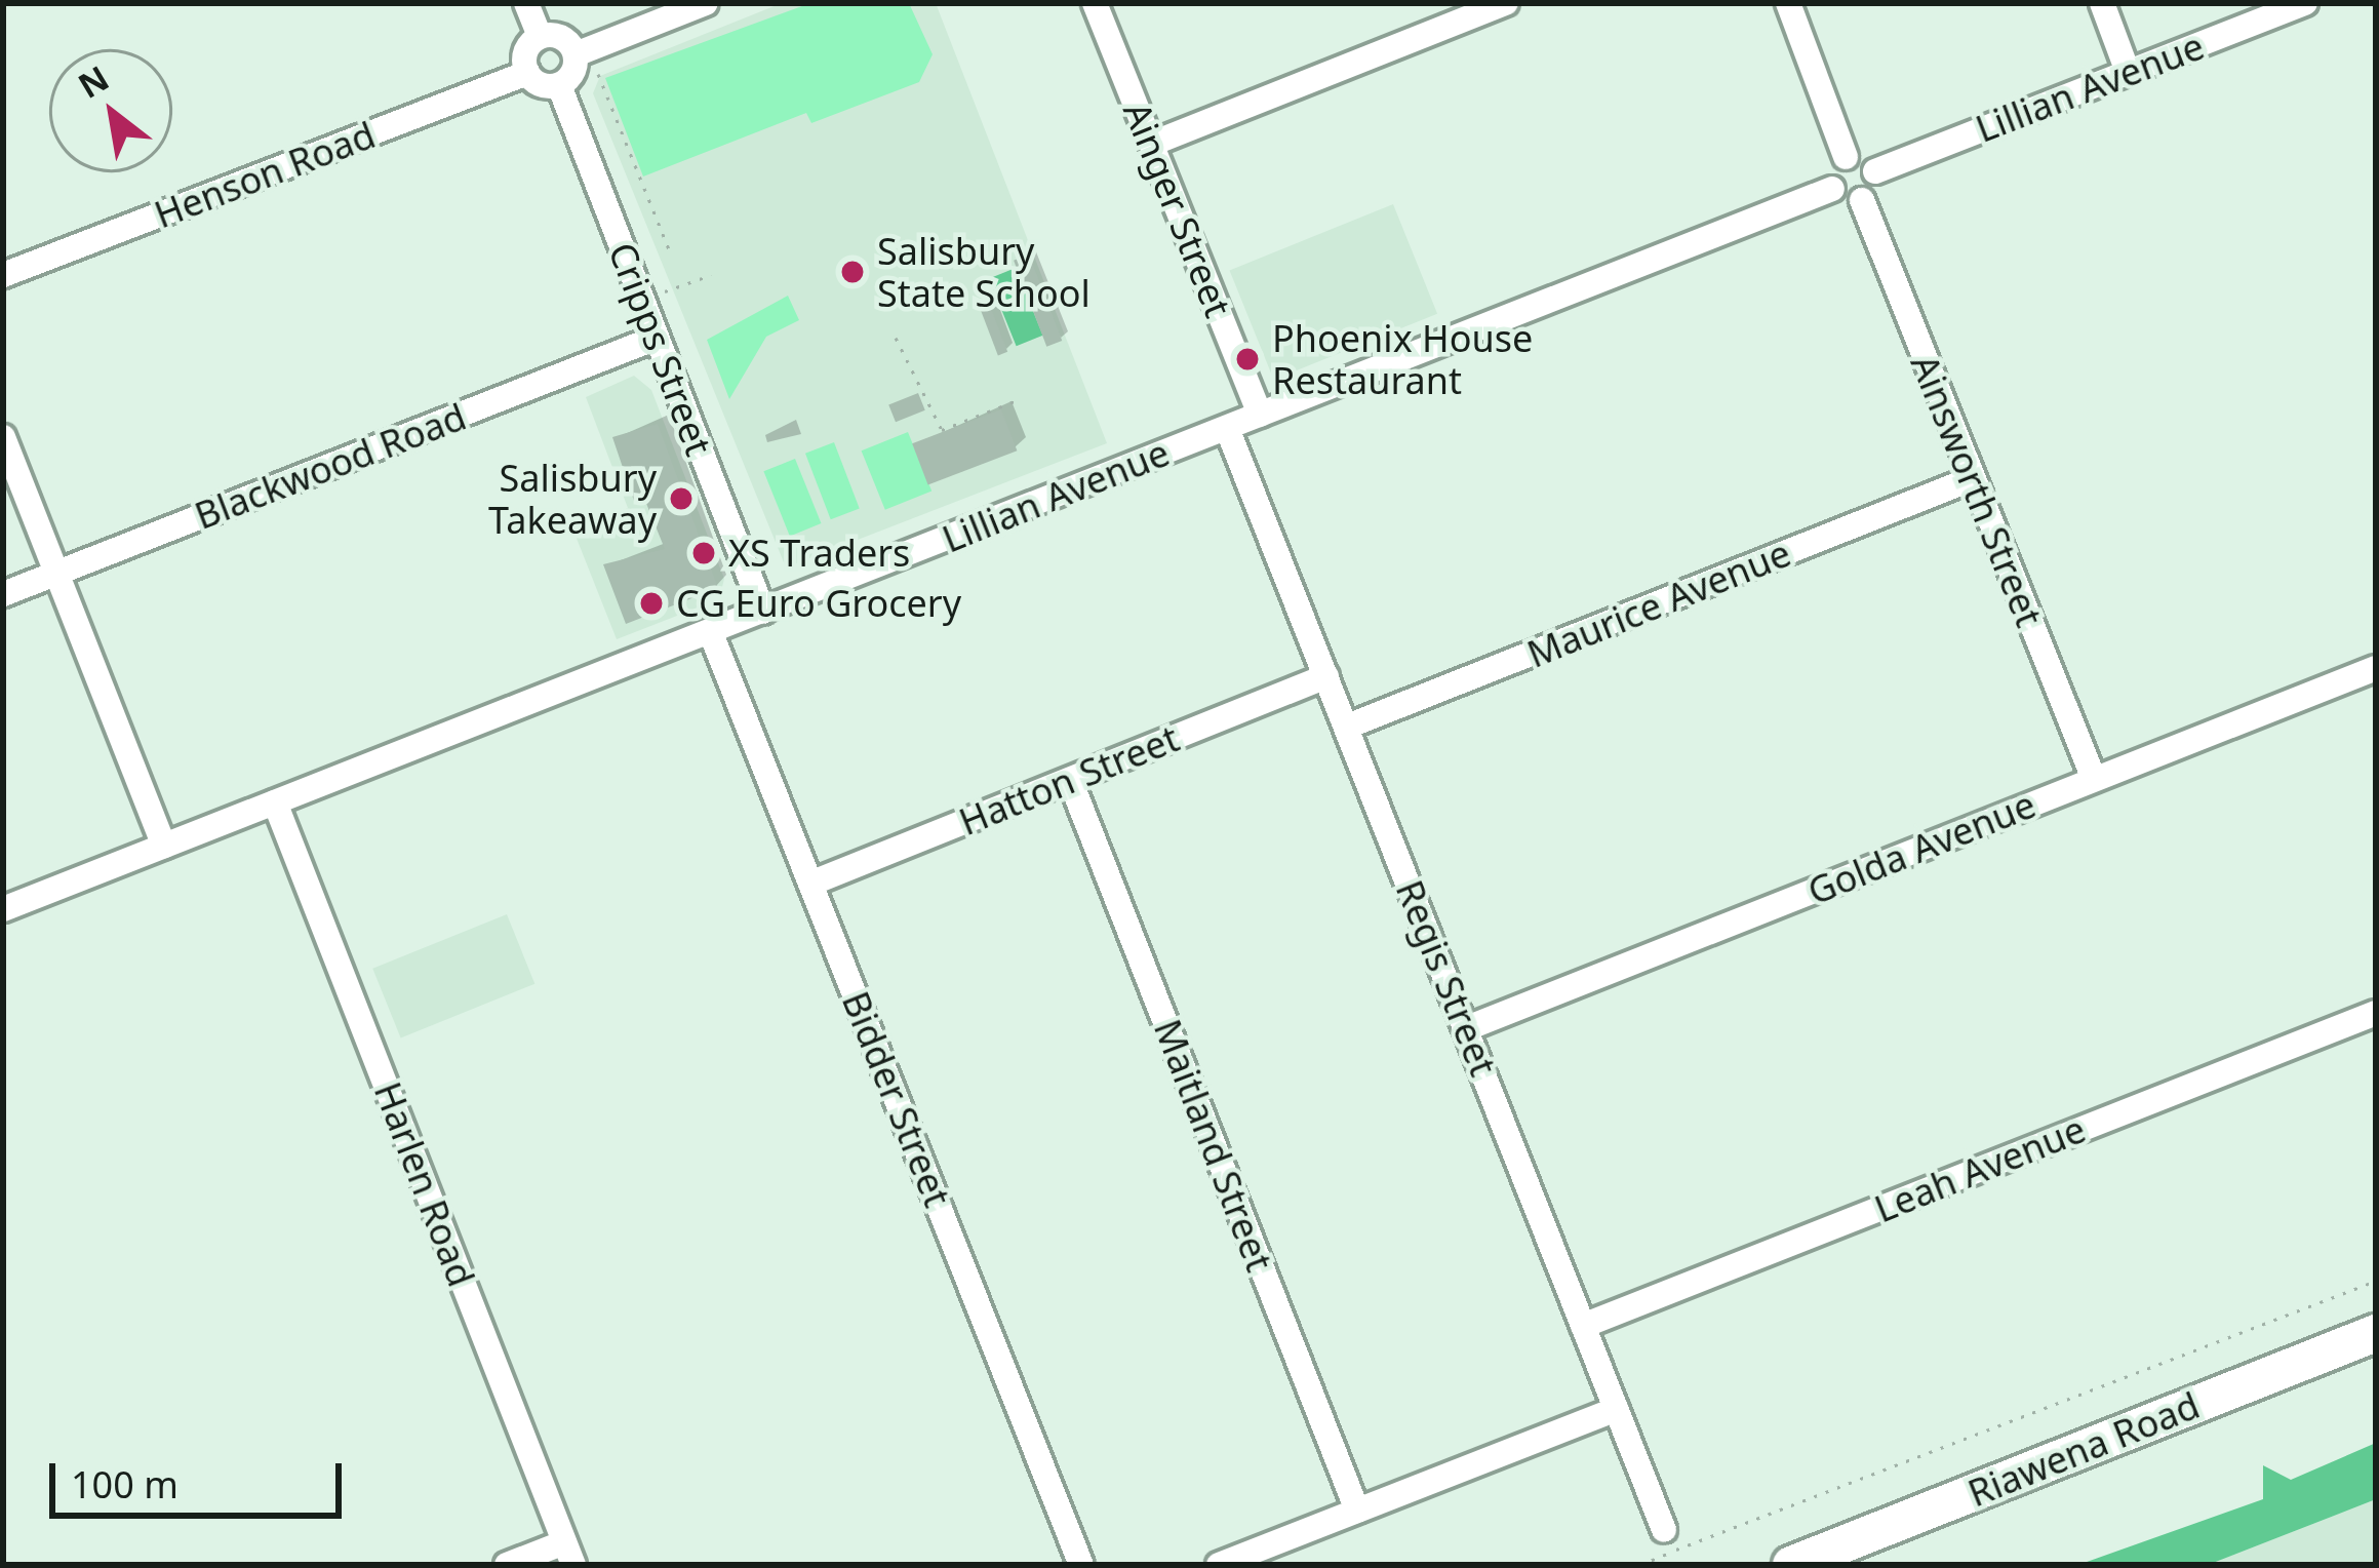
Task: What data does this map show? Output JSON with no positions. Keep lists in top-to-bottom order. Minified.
{"streets":{"highway":["Riawena Road"],"street":["Lillian Avenue","Henson Road","Ainger Street","Cripps Street","Blackwood Road","Ainsworth Street","Maurice Avenue","Hatton Street","Golda Avenue","Regis Street","Bidder Street","Maitland Street","Leah Avenue","Harlen Road"]},"crossings":[["Lillian Avenue","Ainger Street"],["Lillian Avenue","Cripps Street"],["Lillian Avenue","Ainsworth Street"],["Lillian Avenue","Regis Street"],["Lillian Avenue","Bidder Street"],["Lillian Avenue","Harlen Road"],["Henson Road","Cripps Street"],["Cripps Street","Blackwood Road"],["Ainsworth Street","Maurice Avenue"],["Ainsworth Street","Golda Avenue"],["Maurice Avenue","Regis Street"],["Hatton Street","Regis Street"],["Hatton Street","Bidder Street"],["Hatton Street","Maitland Street"],["Golda Avenue","Regis Street"],["Regis Street","Leah Avenue"]],"places":["Salisbury State School","Phoenix House Restaurant","Salisbury Takeaway","XS Traders","CG Euro Grocery"],"scale_bar":"100 m","north":"top left"}
